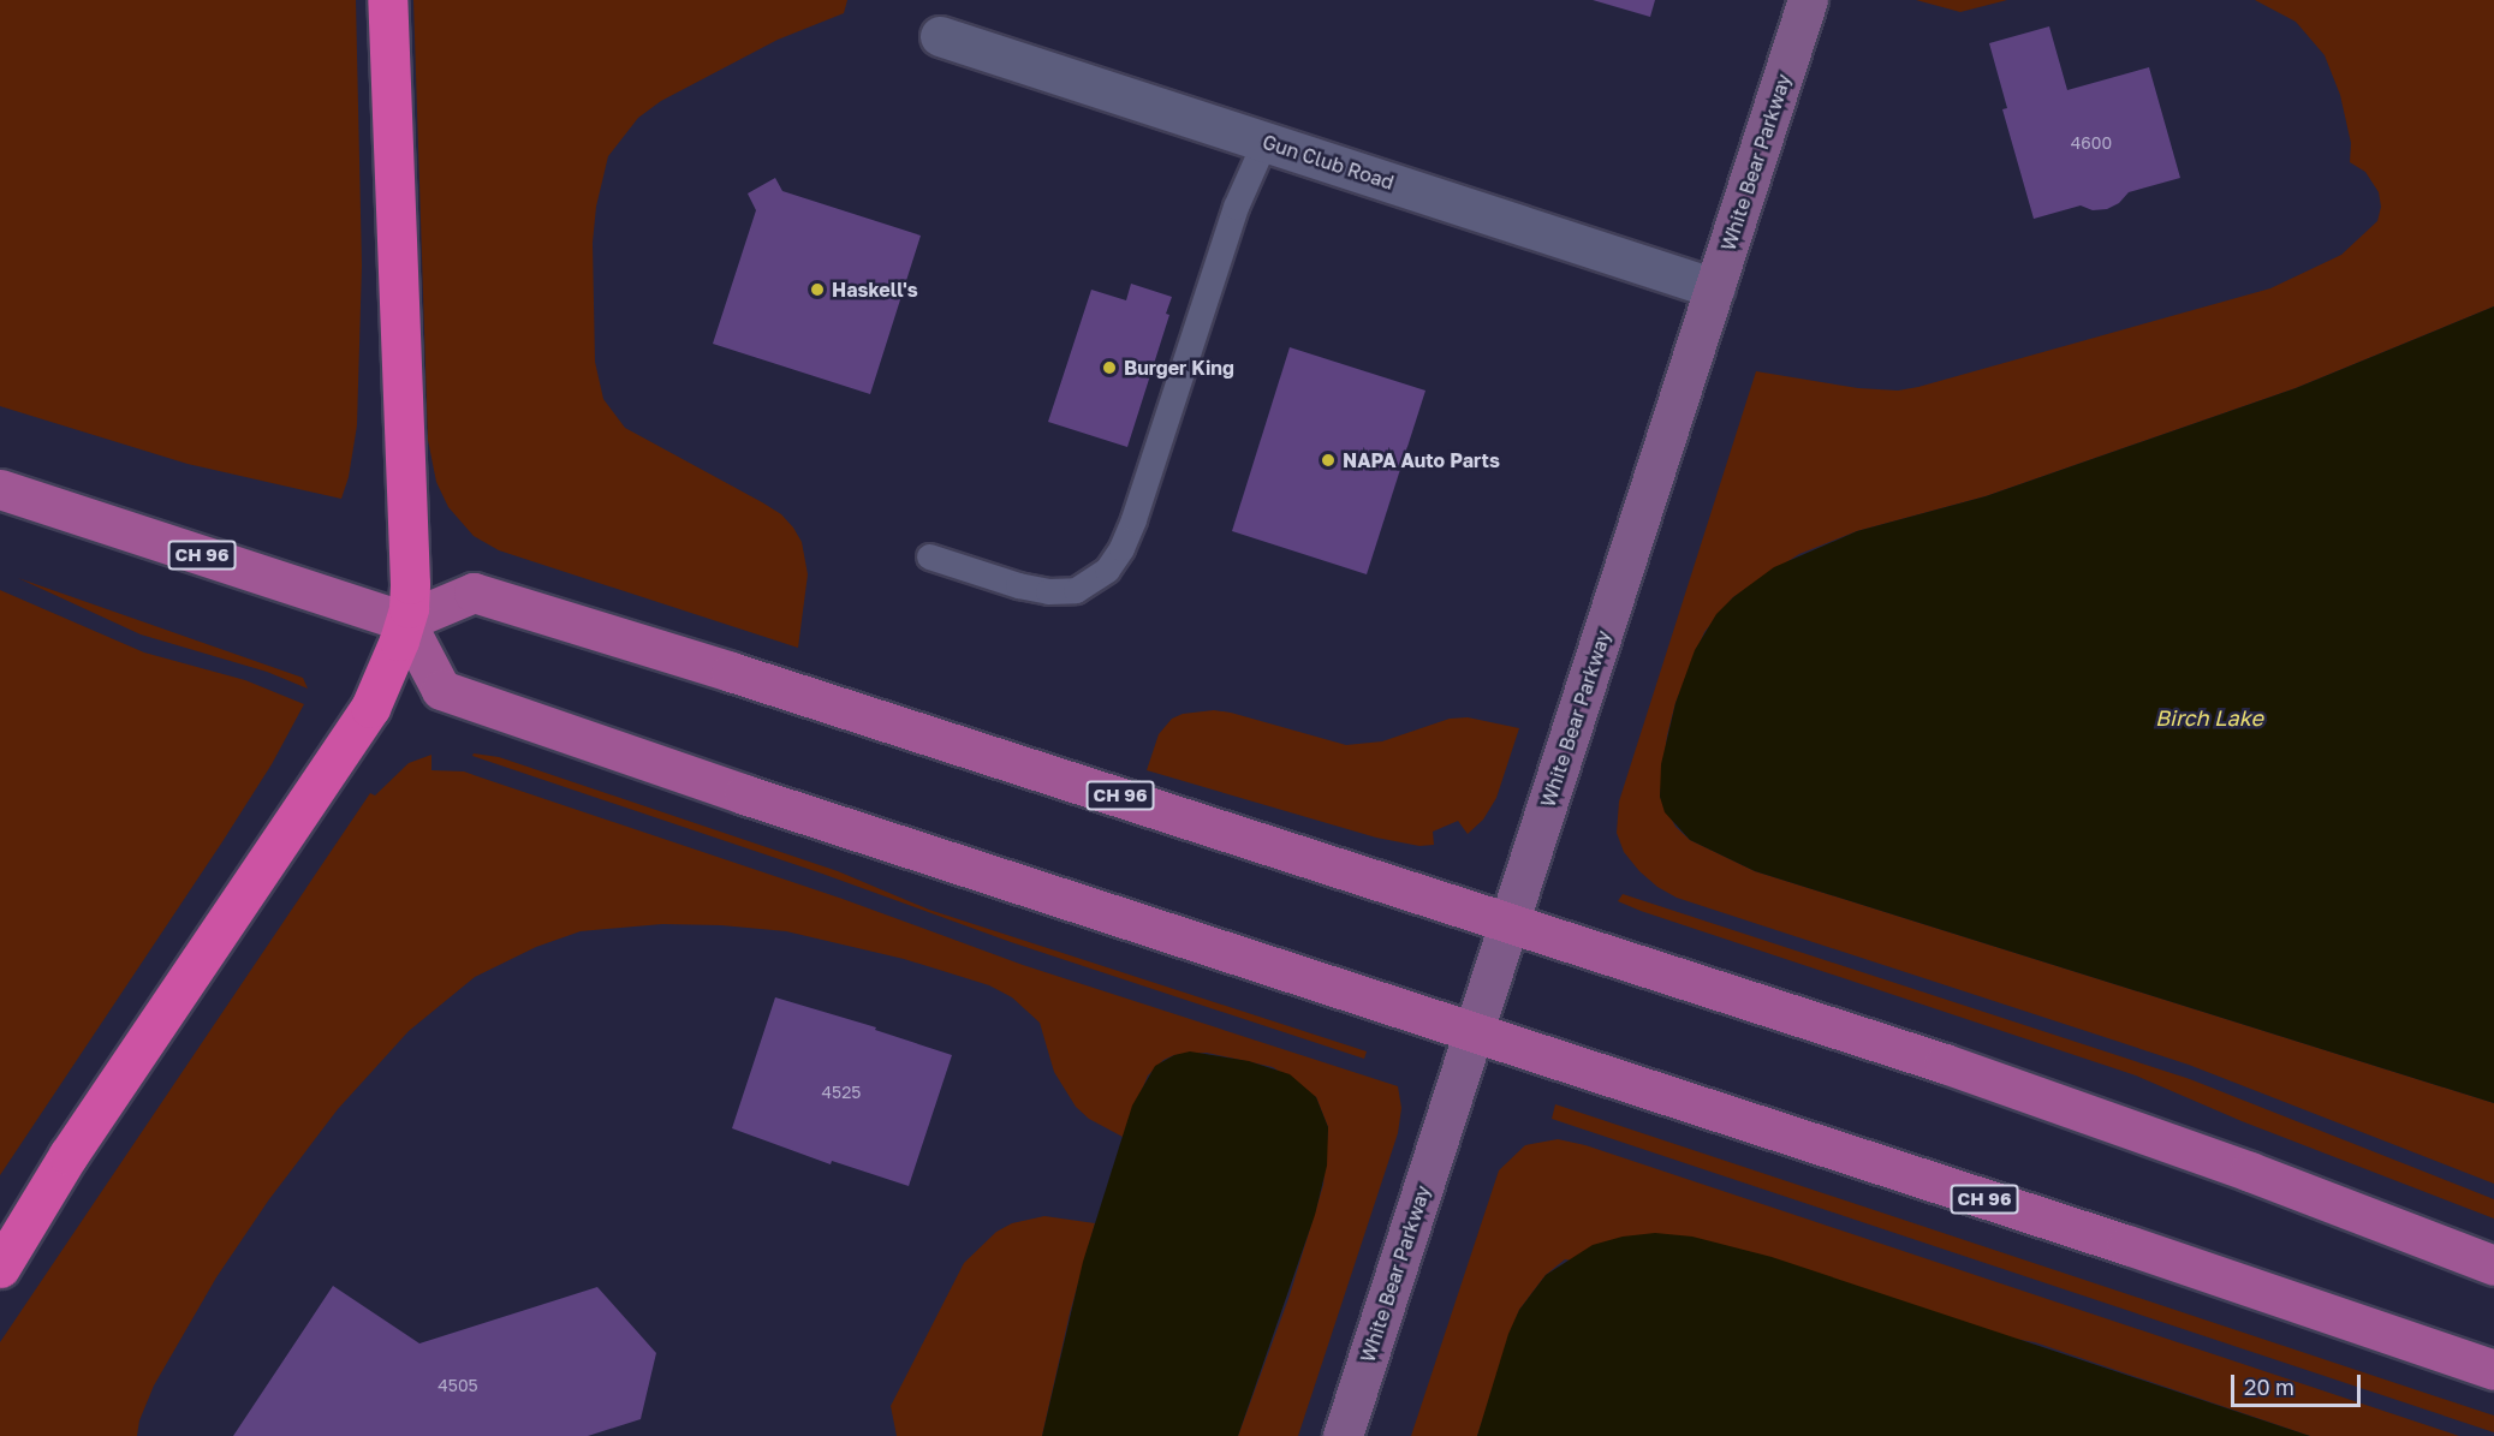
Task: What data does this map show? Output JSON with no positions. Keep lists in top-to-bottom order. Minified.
{"streets":{"main road":["CH 96"],"street":["Gun Club Road","White Bear Parkway"]},"crossings":[["Gun Club Road","White Bear Parkway"],["White Bear Parkway","CH 96"]],"water":["Birch Lake"],"places":["Haskell's","Burger King","NAPA Auto Parts"],"house_numbers":["4600","4525","4505"],"scale_bar":"20 m"}
